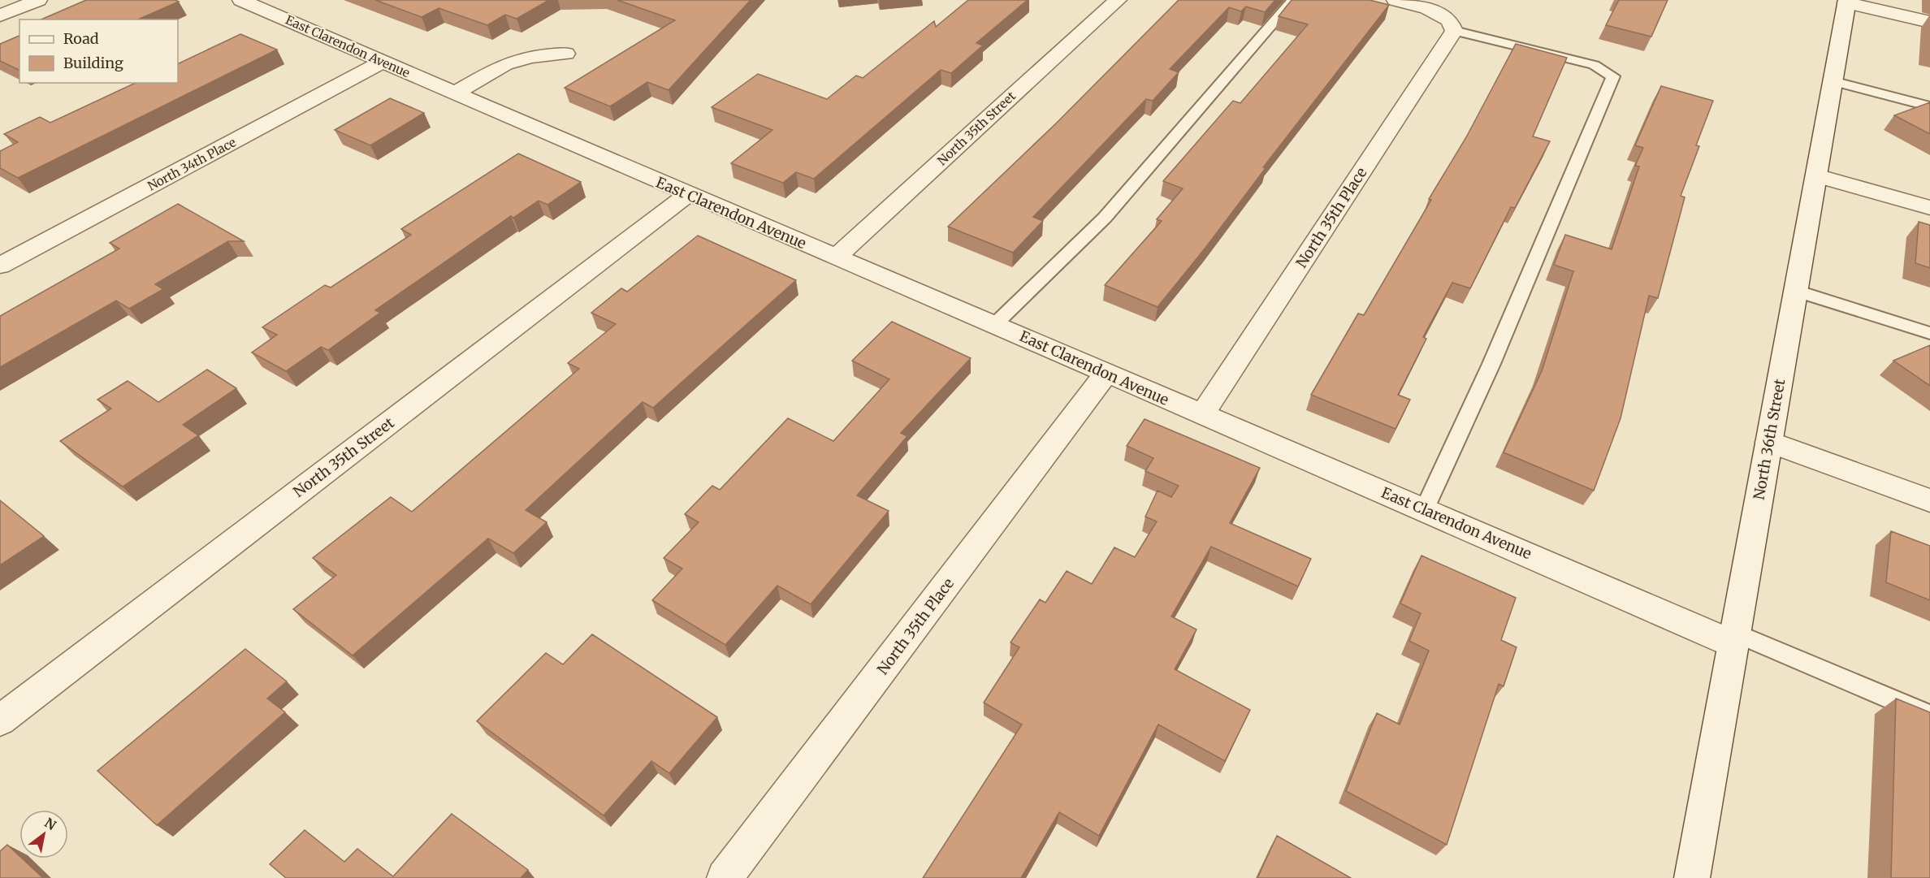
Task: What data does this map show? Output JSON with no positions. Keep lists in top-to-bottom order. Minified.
{"streets":{"street":["East Clarendon Avenue","North 35th Street","North 34th Place","North 35th Place","North 36th Street"]},"crossings":[["East Clarendon Avenue","North 35th Street"],["East Clarendon Avenue","North 34th Place"],["East Clarendon Avenue","North 35th Place"],["East Clarendon Avenue","North 36th Street"]],"legend":["Road","Building"],"north":"top right"}
